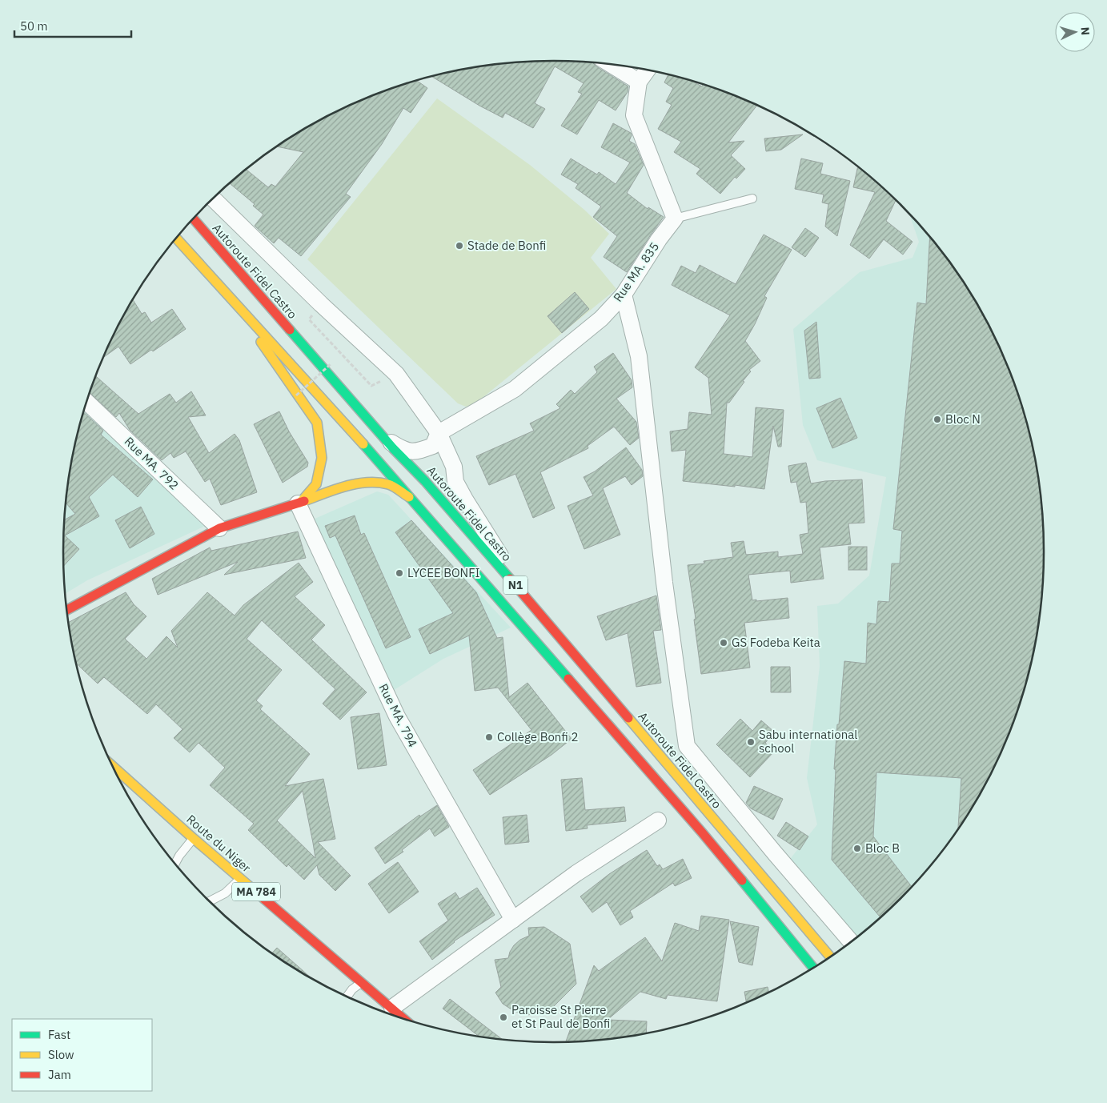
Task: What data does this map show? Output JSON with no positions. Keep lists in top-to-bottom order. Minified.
{"streets":{"main road":["Autoroute Fidel Castro","N1","Route du Niger","MA 784"],"street":["Rue MA. 835","Rue MA. 792","Rue MA. 794"]},"places":["Stade de Bonfi","Bloc N","LYCEE BONFI","GS Fodeba Keita","Collège Bonfi 2","Sabu international school","Bloc B","Paroisse St Pierre et St Paul de Bonfi"],"legend":["Fast","Slow","Jam"],"scale_bar":"50 m","north":"right"}
